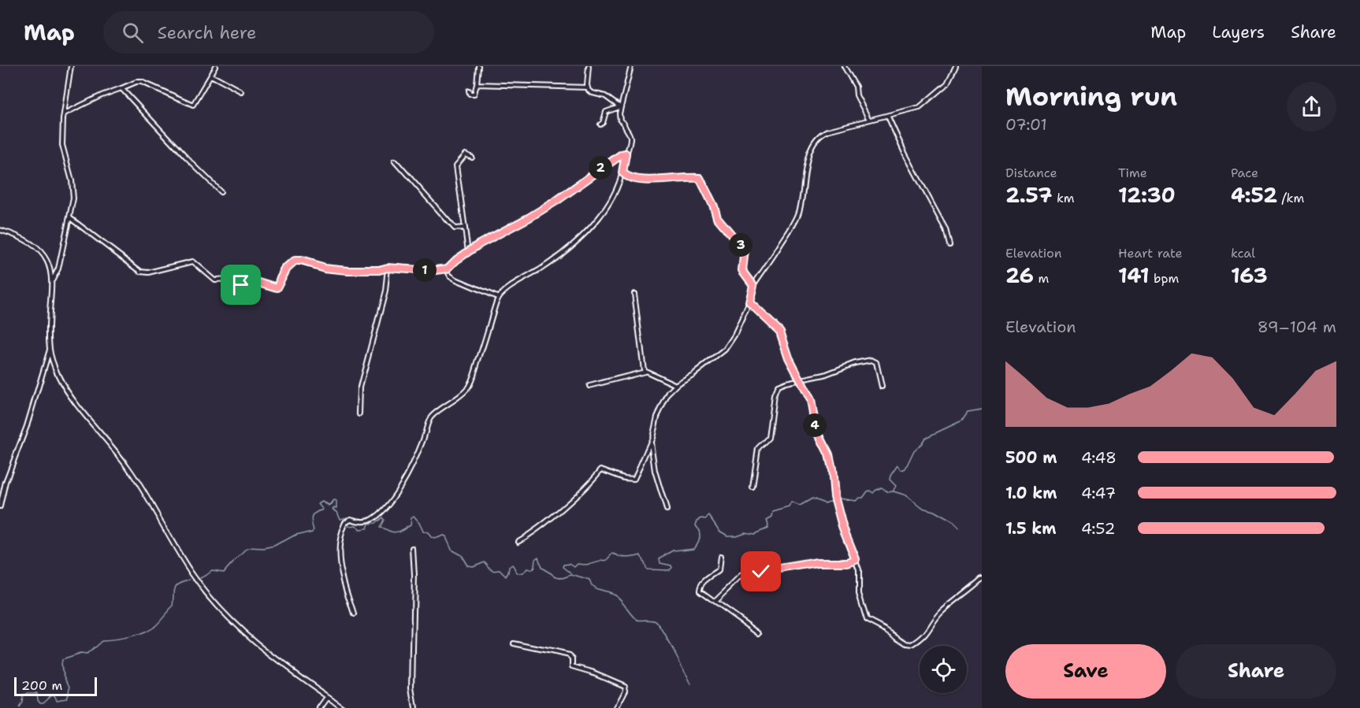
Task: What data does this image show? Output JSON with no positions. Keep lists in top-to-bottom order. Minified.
{"scale_bar":"200 m","page":{"header":"Map","search":"Search here","nav":["Map","Layers","Share"],"heading":["Morning run","07:01"],"stats":[["Distance","2.57 km"],["Time","12:30"],["Pace","4:52 /km"],["Elevation","26 m"],["Heart rate","141 bpm"],["kcal","163"]],"pins":["2","3","1","4"],"chart":["Elevation","89–104 m"],"list":[{"name":"500 m","note":"4:48"},{"name":"1.0 km","note":"4:47"},{"name":"1.5 km","note":"4:52"}],"buttons":["Save","Share"],"scale":"200 m"}}
